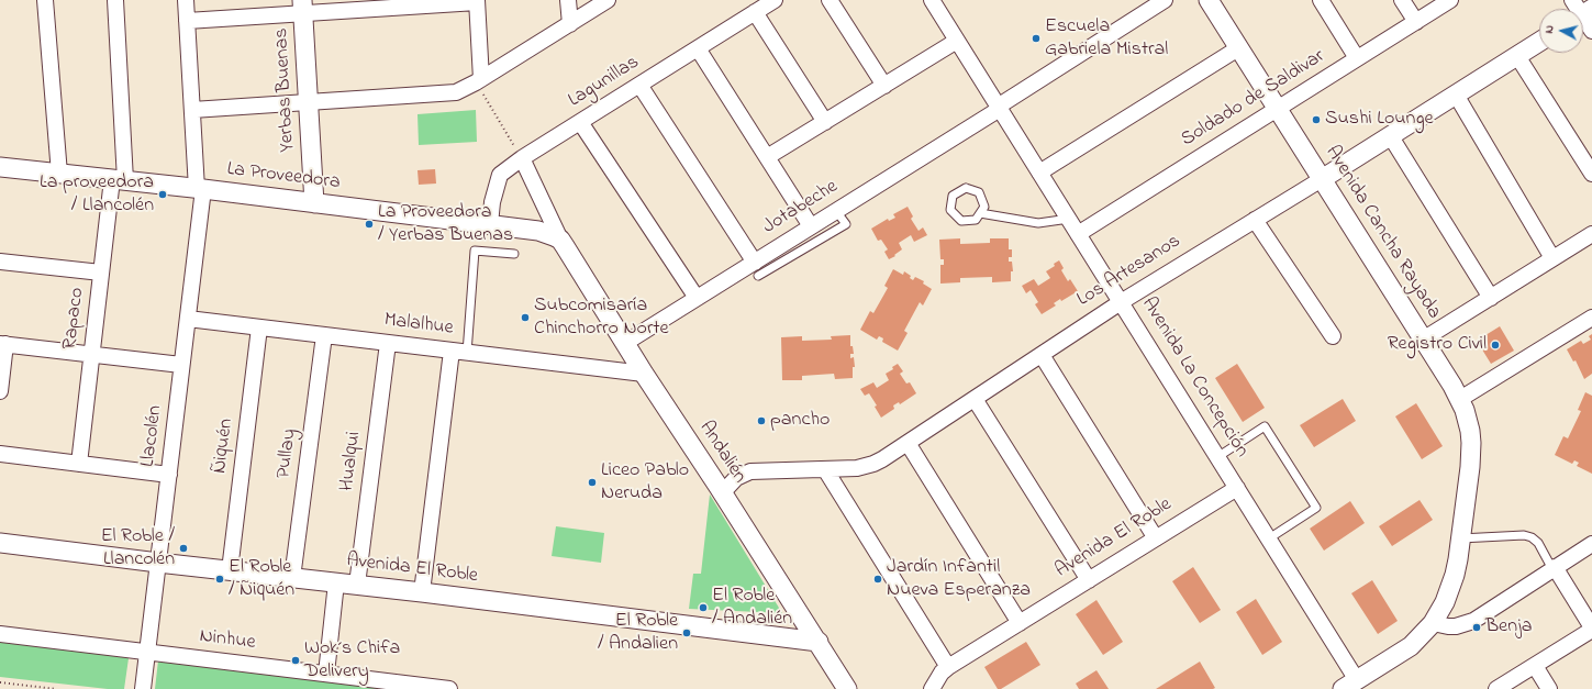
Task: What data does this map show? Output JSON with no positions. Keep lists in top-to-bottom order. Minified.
{"streets":{"street":["Lagunillas","Yerbas Buenas","Soldado de Saldivar","La Proveedora","Jotabeche","Avenida Cancha Rayada","Los Artesanos","Rapaco","Malalhue","Avenida La Concepción","Llacolén","Ñiquén","Andalién","Pullay","Hualqui","Avenida El Roble","Ninhue"]},"crossings":[["Lagunillas","La Proveedora"],["Yerbas Buenas","La Proveedora"],["Soldado de Saldivar","Avenida Cancha Rayada"],["Soldado de Saldivar","Avenida La Concepción"],["La Proveedora","Rapaco"],["La Proveedora","Llacolén"],["La Proveedora","Andalién"],["Jotabeche","Avenida La Concepción"],["Jotabeche","Andalién"],["Avenida Cancha Rayada","Los Artesanos"],["Avenida Cancha Rayada","Avenida La Concepción"],["Los Artesanos","Avenida La Concepción"],["Los Artesanos","Andalién"],["Malalhue","Llacolén"],["Malalhue","Ñiquén"],["Malalhue","Andalién"],["Malalhue","Pullay"],["Malalhue","Hualqui"],["Avenida La Concepción","Avenida El Roble"],["Llacolén","Avenida El Roble"],["Llacolén","Ninhue"],["Ñiquén","Avenida El Roble"],["Andalién","Avenida El Roble"],["Pullay","Avenida El Roble"],["Hualqui","Avenida El Roble"]],"places":["Escuela Gabriela Mistral","Sushi Lounge","La proveedora / Llancolén","La Proveedora / Yerbas Buenas","Subcomisaría Chinchorro Norte","Registro Civil","pancho","Liceo Pablo Neruda","El Roble / Llancolén","El Roble / Ñiquén","Jardín Infantil Nueva Esperanza","El Roble / Andalién","Benja","El Roble / Andalien","Wok´s Chifa Delivery"],"north":"left"}
